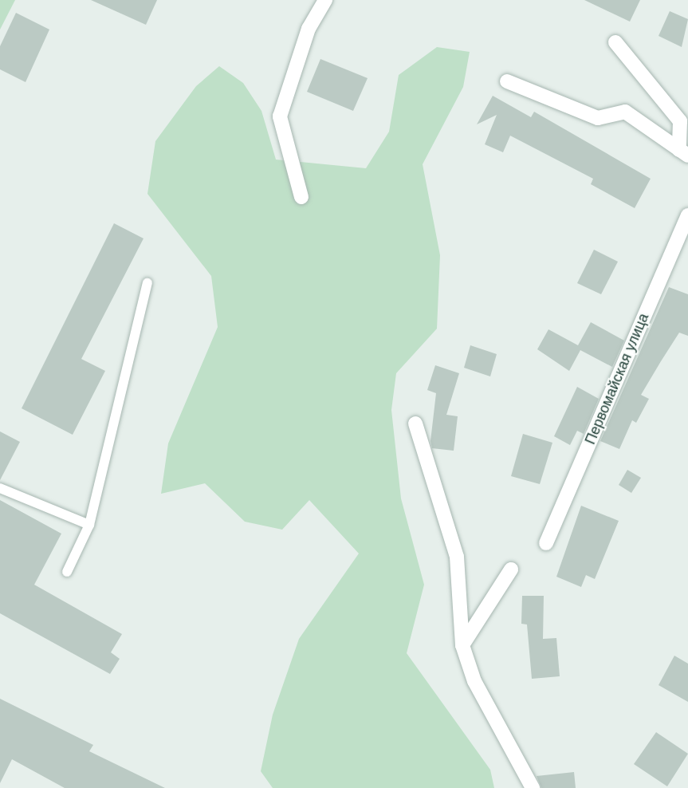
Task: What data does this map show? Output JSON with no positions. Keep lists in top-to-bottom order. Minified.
{"streets":{"street":["Первомайская улица"]}}
